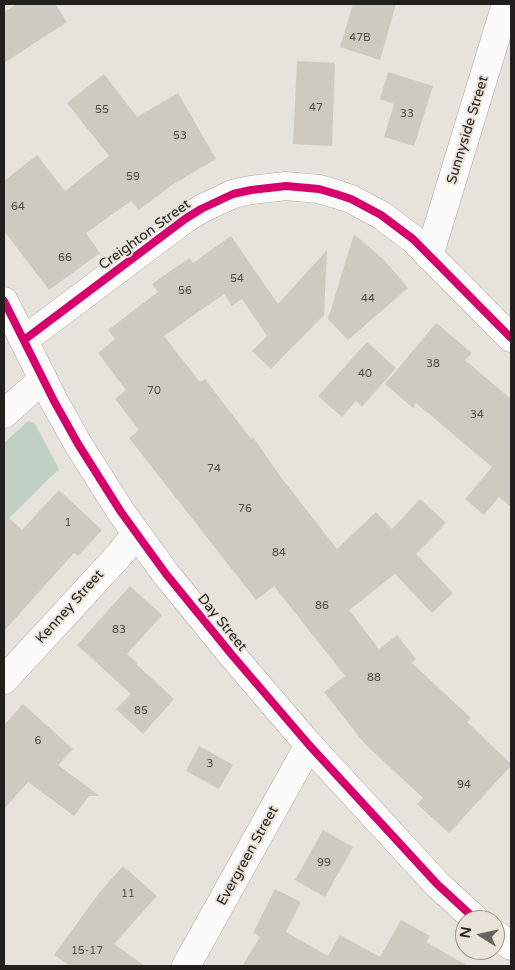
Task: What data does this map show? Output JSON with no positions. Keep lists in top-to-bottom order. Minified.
{"streets":{"street":["Sunnyside Street","Creighton Street","Kenney Street","Day Street","Evergreen Street"]},"crossings":[["Sunnyside Street","Creighton Street"],["Creighton Street","Day Street"],["Kenney Street","Day Street"],["Day Street","Evergreen Street"]],"house_numbers":["47B","47","55","33","53","59","64","66","54","56","44","38","40","70","34","74","76","1","84","86","83","88","85","6","3","94","99","11","15-17"],"north":"left"}
